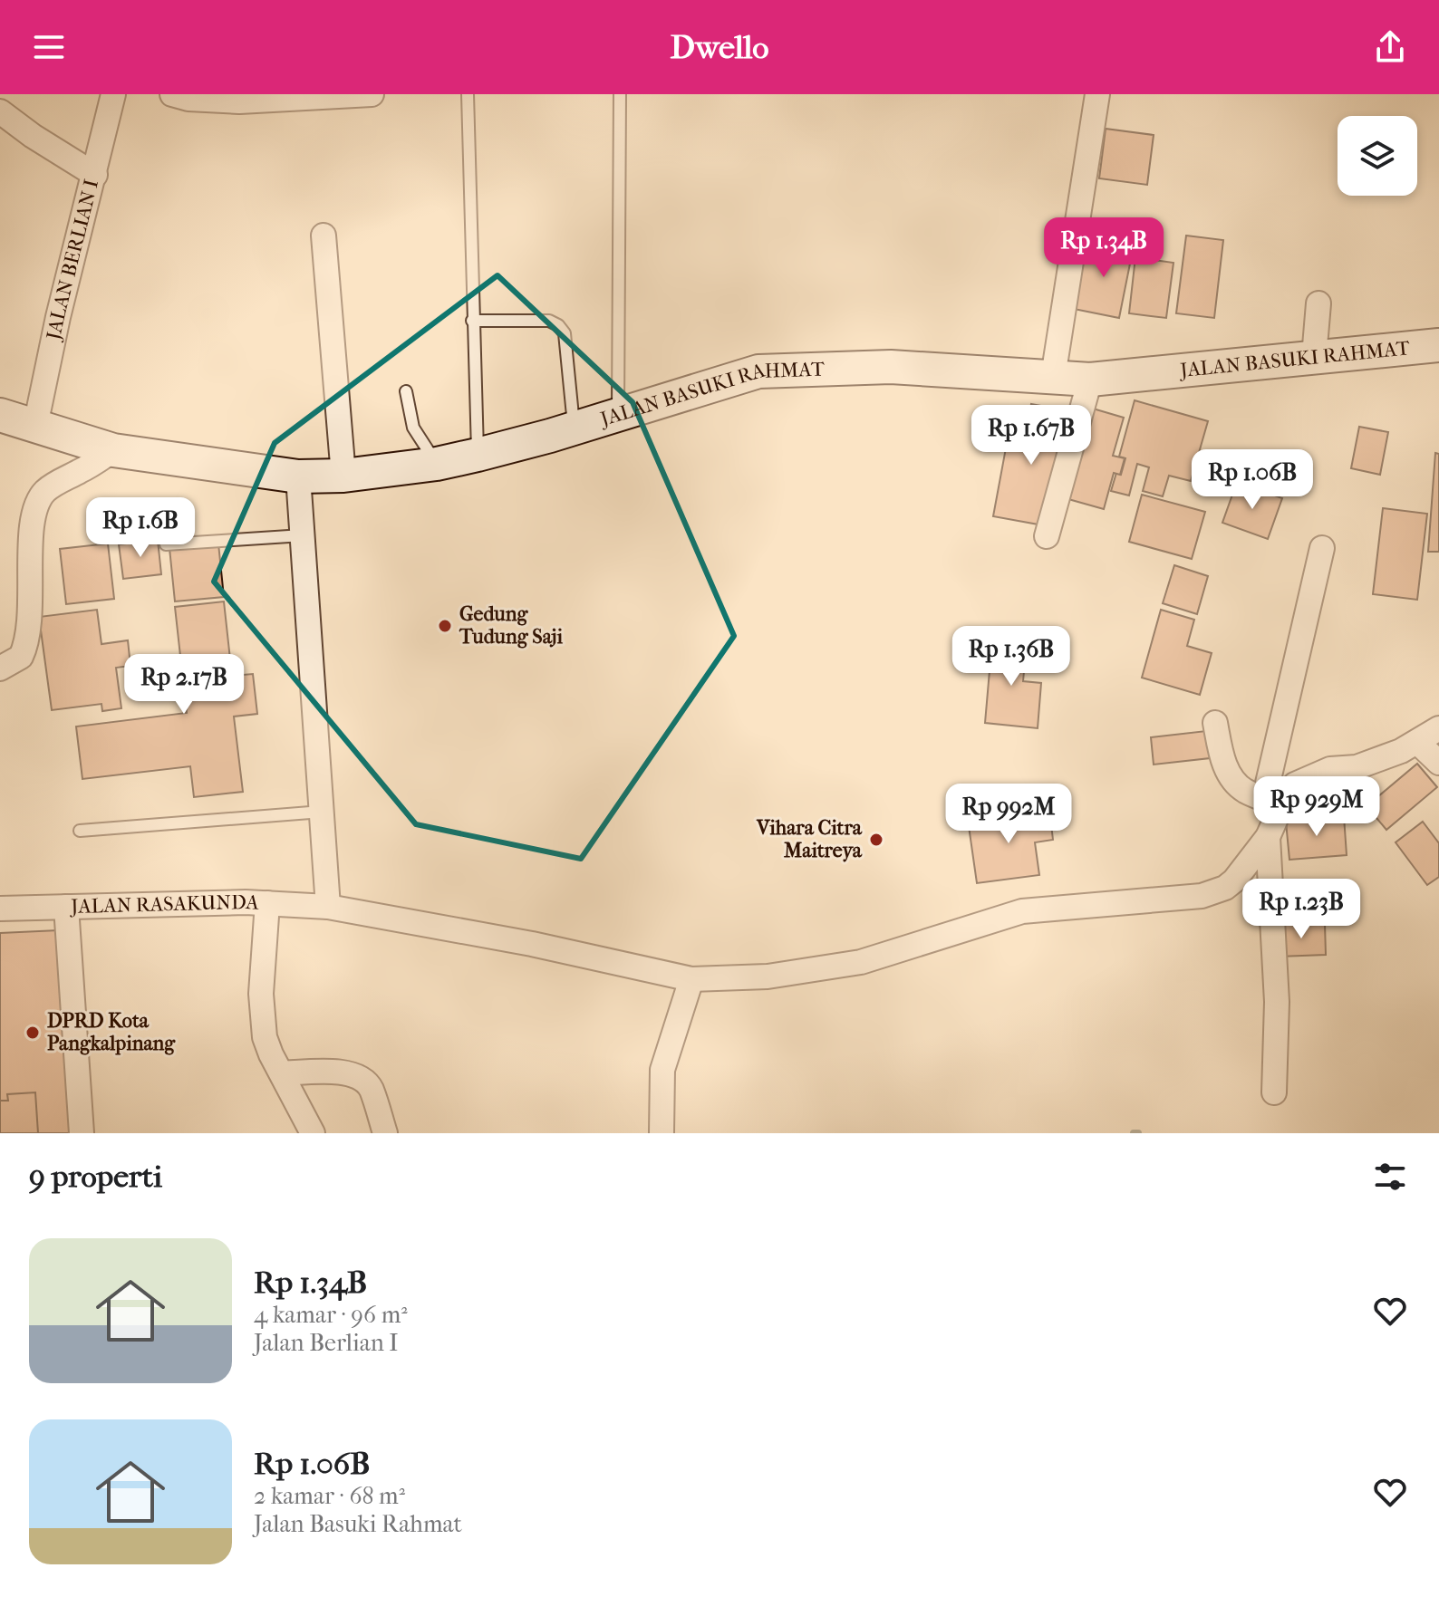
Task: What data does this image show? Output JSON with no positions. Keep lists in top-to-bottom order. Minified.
{"streets":{"street":["JALAN BERLIAN I","JALAN BASUKI RAHMAT","JALAN RASAKUNDA"]},"crossings":[["JALAN BERLIAN I","JALAN BASUKI RAHMAT"]],"places":["Gedung Tudung Saji","Vihara Citra Maitreya","DPRD Kota Pangkalpinang"],"page":{"header":"Dwello","price":["Rp 1.34B","Rp 1.67B","Rp 1.06B","Rp 1.6B","Rp 1.36B","Rp 2.17B","Rp 929M","Rp 992M","Rp 1.23B"],"heading":"9 properti","list":[{"name":"Rp 1.34B","note":"4 kamar · 96 m² · Jalan Berlian I"},{"name":"Rp 1.06B","note":"2 kamar · 68 m² · Jalan Basuki Rahmat"}]}}
